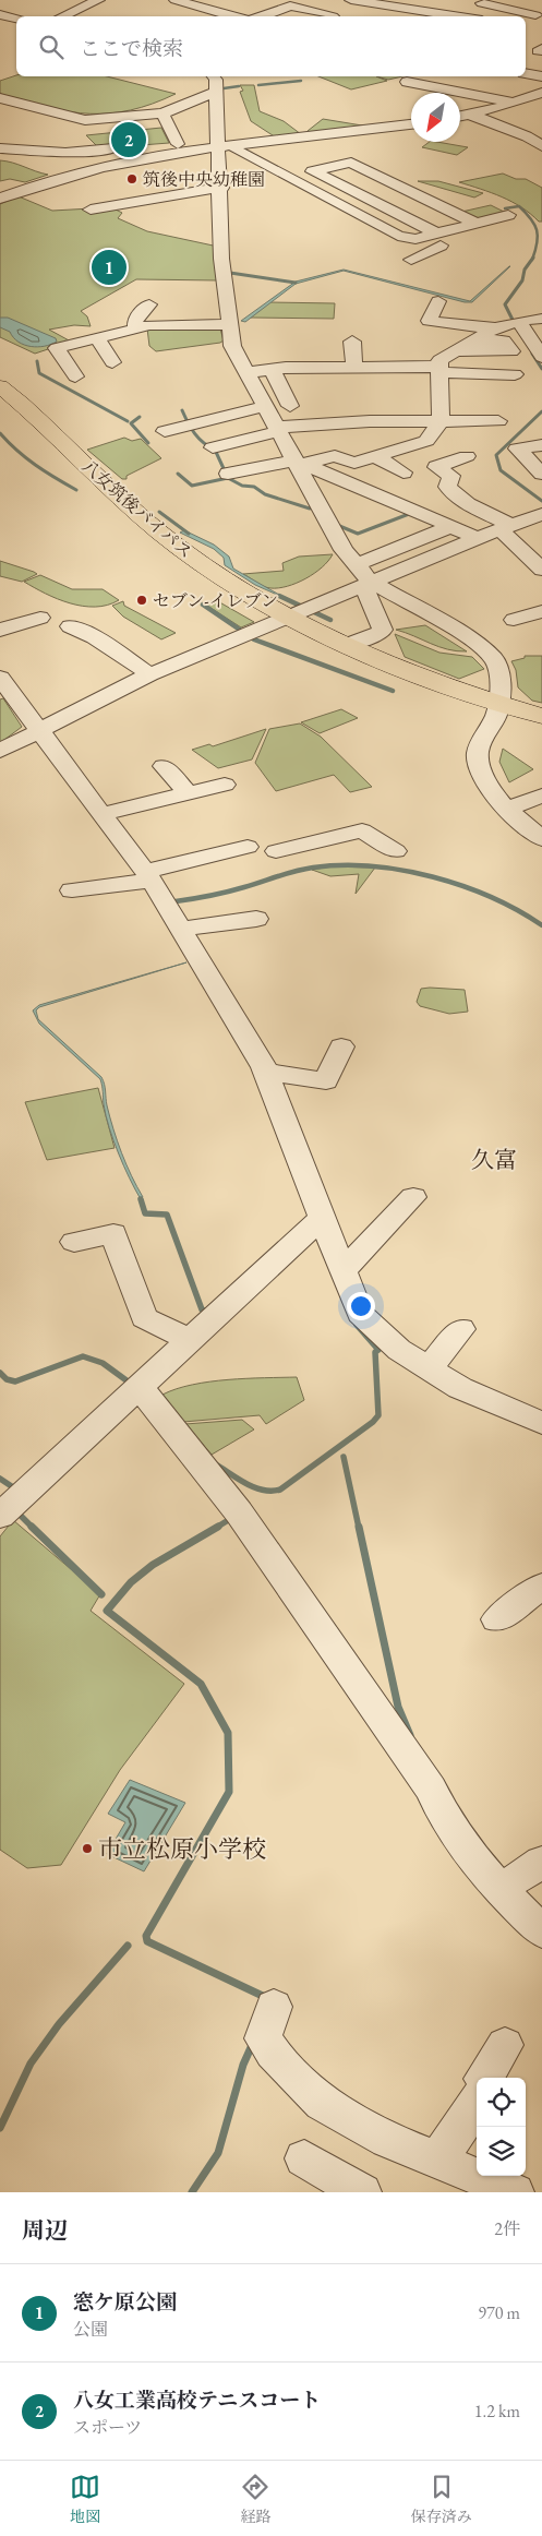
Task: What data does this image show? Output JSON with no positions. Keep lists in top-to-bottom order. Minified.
{"streets":{"highway":["八女筑後バイパス"]},"districts":["久富"],"places":["筑後中央幼稚園","セブン-イレブン","市立松原小学校"],"north":"bottom left","page":{"search":"ここで検索","pins":["2","1"],"heading":["周辺","2件"],"list":[{"mark":"1","name":"窓ケ原公園","note":"公園","value":"970 m"},{"mark":"2","name":"八女工業高校テニスコート","note":"スポーツ","value":"1.2 km"}],"nav":["地図","経路","保存済み"]}}
